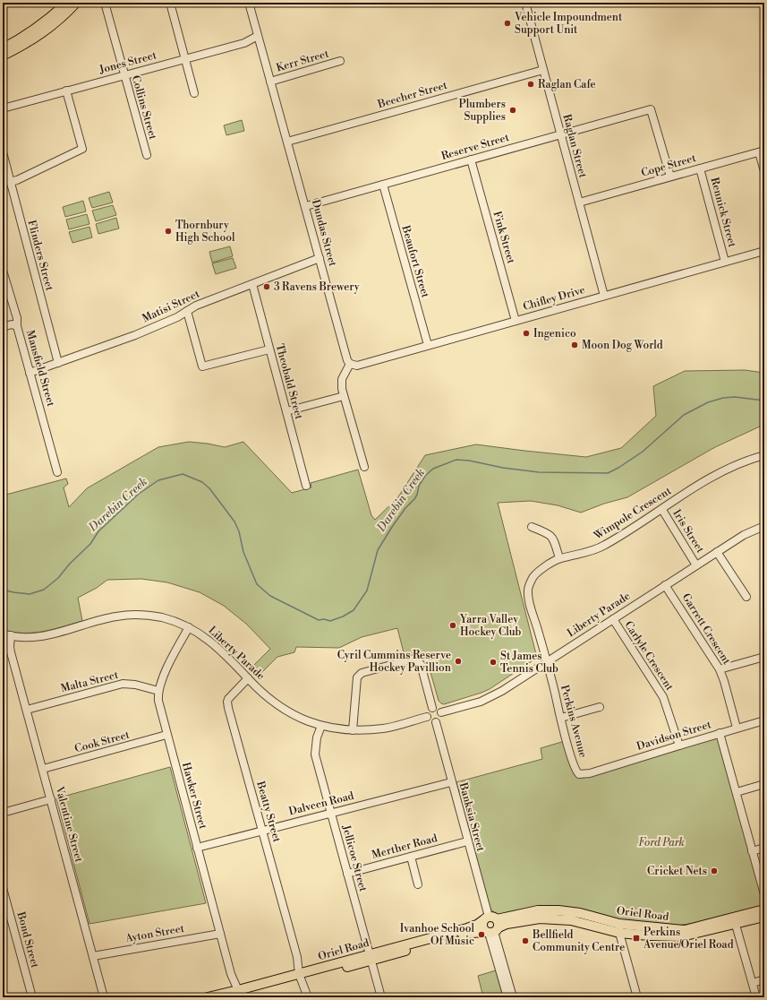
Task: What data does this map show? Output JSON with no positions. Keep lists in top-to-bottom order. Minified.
{"streets":{"main road":["Oriel Road"],"street":["Kerr Street","Jones Street","Beecher Street","Collins Street","Raglan Street","Reserve Street","Cope Street","Rennick Street","Dundas Street","Fink Street","Flinders Street","Beaufort Street","Chifley Drive","Matisi Street","Mansfield Street","Theobald Street","Wimpole Crescent","Iris Street","Liberty Parade","Garrett Crescent","Carlyle Crescent","Malta Street","Perkins Avenue","Davidson Street","Cook Street","Hawker Street","Dalveen Road","Beatty Street","Banksia Street","Valentine Street","Merther Road","Jellicoe Street","Ayton Street","Bond Street"]},"crossings":[["Kerr Street","Dundas Street"],["Jones Street","Collins Street"],["Jones Street","Dundas Street"],["Beecher Street","Raglan Street"],["Beecher Street","Dundas Street"],["Raglan Street","Reserve Street"],["Raglan Street","Cope Street"],["Raglan Street","Chifley Drive"],["Reserve Street","Cope Street"],["Reserve Street","Dundas Street"],["Reserve Street","Fink Street"],["Reserve Street","Beaufort Street"],["Cope Street","Rennick Street"],["Rennick Street","Chifley Drive"],["Dundas Street","Chifley Drive"],["Dundas Street","Matisi Street"],["Fink Street","Chifley Drive"],["Flinders Street","Matisi Street"],["Beaufort Street","Chifley Drive"],["Matisi Street","Mansfield Street"],["Matisi Street","Theobald Street"],["Wimpole Crescent","Iris Street"],["Wimpole Crescent","Liberty Parade"],["Wimpole Crescent","Perkins Avenue"],["Iris Street","Liberty Parade"],["Liberty Parade","Garrett Crescent"],["Liberty Parade","Carlyle Crescent"],["Liberty Parade","Perkins Avenue"],["Liberty Parade","Hawker Street"],["Liberty Parade","Beatty Street"],["Liberty Parade","Banksia Street"],["Liberty Parade","Valentine Street"],["Liberty Parade","Jellicoe Street"],["Garrett Crescent","Davidson Street"],["Carlyle Crescent","Davidson Street"],["Malta Street","Hawker Street"],["Malta Street","Valentine Street"],["Perkins Avenue","Davidson Street"],["Cook Street","Hawker Street"],["Cook Street","Valentine Street"],["Hawker Street","Dalveen Road"],["Hawker Street","Oriel Road"],["Hawker Street","Ayton Street"],["Dalveen Road","Beatty Street"],["Dalveen Road","Banksia Street"],["Dalveen Road","Jellicoe Street"],["Beatty Street","Oriel Road"],["Banksia Street","Merther Road"],["Banksia Street","Oriel Road"],["Valentine Street","Ayton Street"],["Merther Road","Jellicoe Street"],["Jellicoe Street","Oriel Road"]],"water":["Darebin Creek"],"parks":["Ford Park"],"places":{"other":["Vehicle Impoundment Support Unit","Raglan Cafe","Plumbers Supplies","Thornbury High School","3 Ravens Brewery","Ingenico","Moon Dog World","Yarra Valley Hockey Club","Cyril Cummins Reserve Hockey Pavillion","St James Tennis Club","Cricket Nets","Ivanhoe School Of Music","Bellfield Community Centre"],"transit":["Perkins Avenue/Oriel Road"]}}
